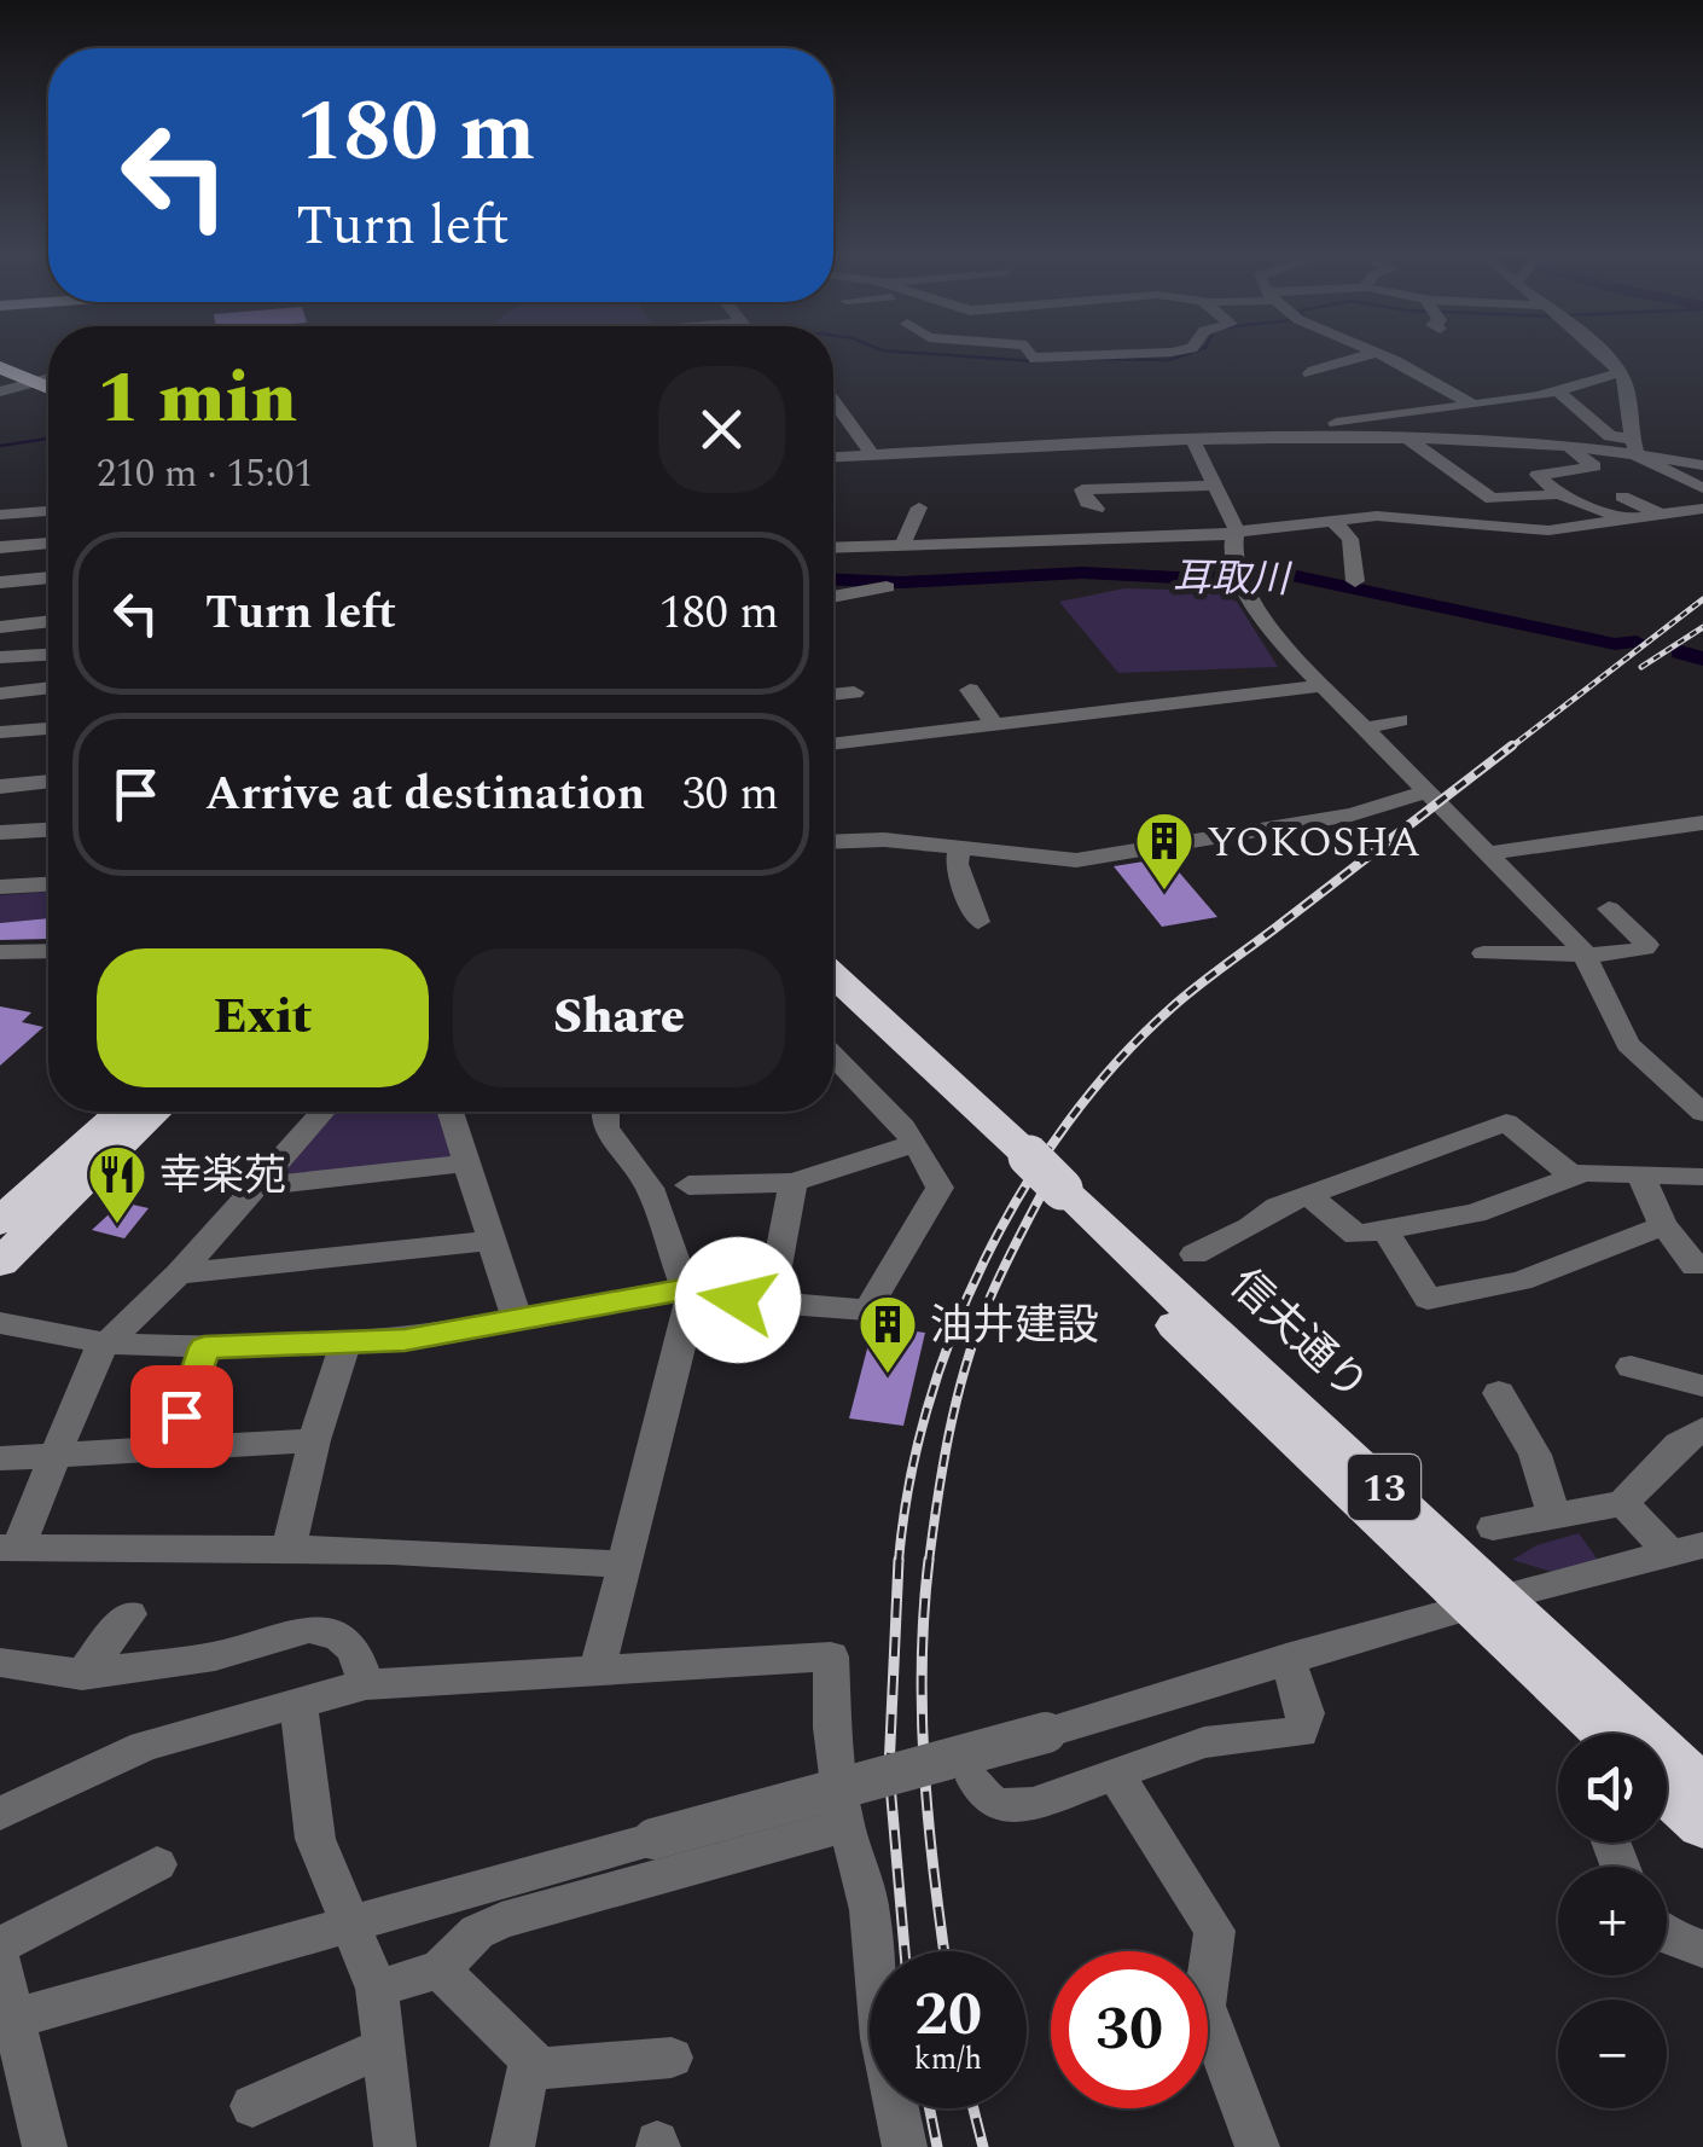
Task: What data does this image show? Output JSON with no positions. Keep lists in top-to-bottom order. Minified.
{"streets":{"highway":["信夫通り","13"]},"water":["耳取川"],"places":{"building":["YOKOSHA","油井建設"],"restaurant":["幸楽苑"]},"page":{"turn":["180 m","Turn left"],"heading":["1 min","210 m · 15:01"],"list":[{"name":"Turn left","value":"180 m"},{"name":"Arrive at destination","value":"30 m"}],"buttons":["Exit","Share"],"map_buttons":["+","−"],"speed":"20 km/h","limit":"30"}}
